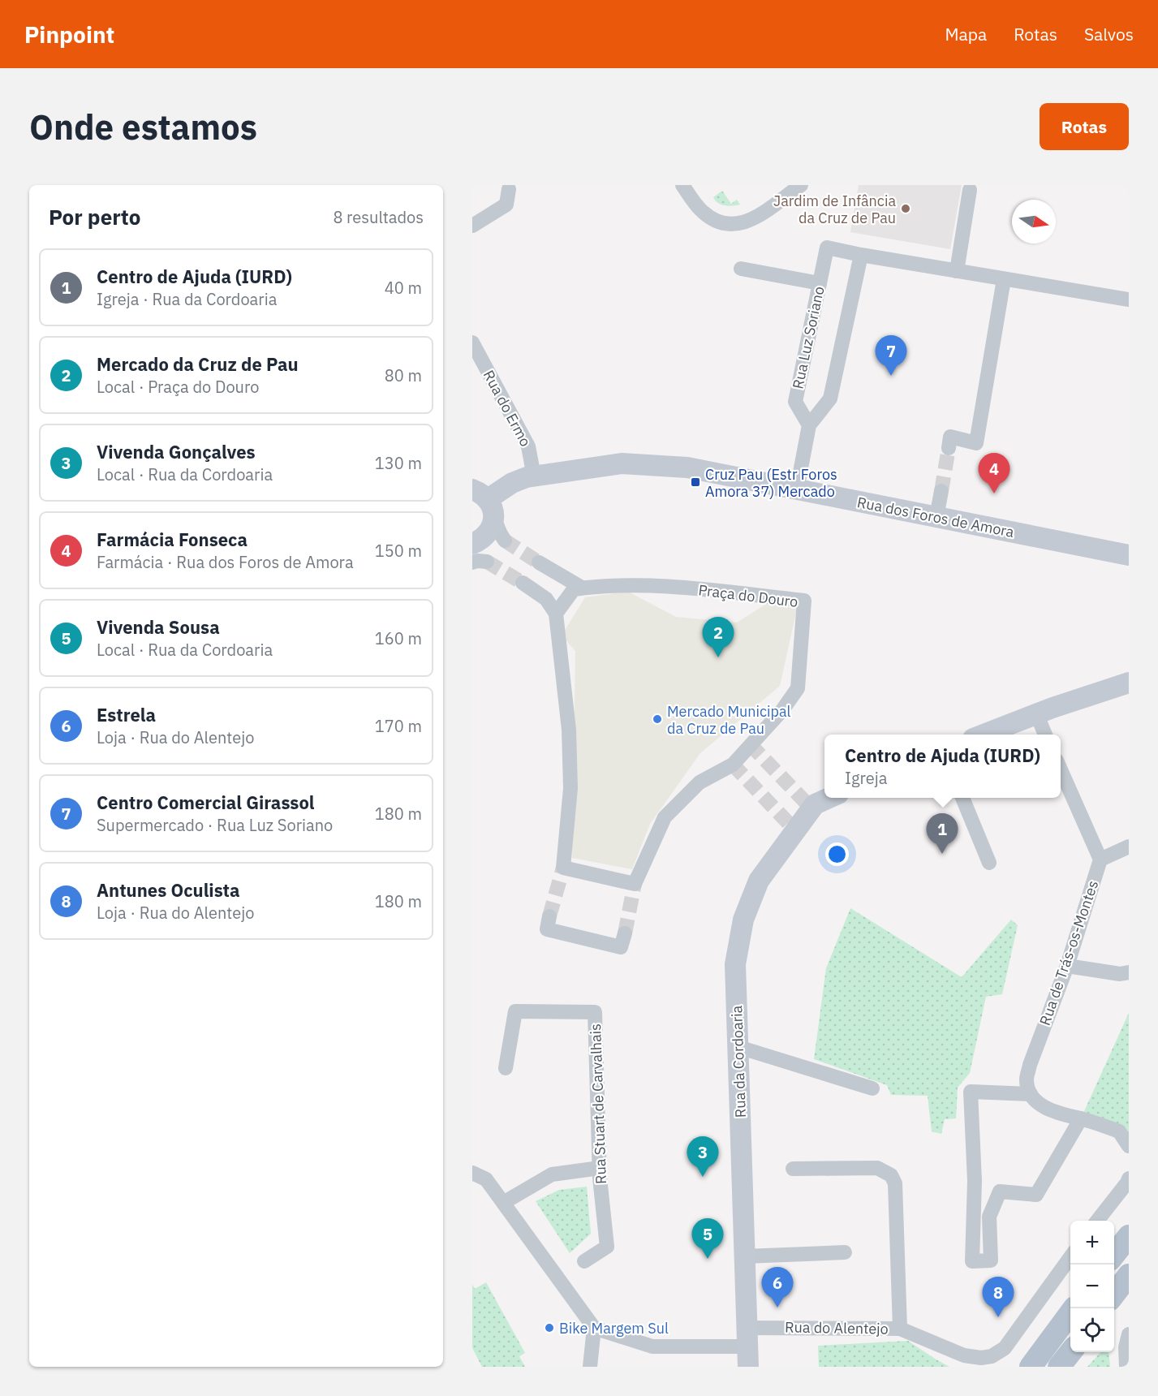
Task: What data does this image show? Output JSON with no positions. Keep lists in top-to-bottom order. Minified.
{"streets":{"street":["Rua Luz Soriano","Rua do Ermo","Rua dos Foros de Amora","Praça do Douro","Rua de Trás-os-Montes","Rua da Cordoaria","Rua Stuart de Carvalhais","Rua do Alentejo"]},"crossings":[["Rua do Ermo","Rua dos Foros de Amora"],["Rua da Cordoaria","Rua do Alentejo"]],"places":{"other":["Jardim de Infância da Cruz de Pau","Mercado Municipal da Cruz de Pau","Bike Margem Sul"],"transit":["Cruz Pau (Estr Foros Amora 37) Mercado"]},"north":"right","page":{"header":"Pinpoint","nav":["Mapa","Rotas","Salvos"],"buttons":"Rotas","title":"Onde estamos","heading":["Por perto","8 resultados"],"list":[{"mark":"1","name":"Centro de Ajuda (IURD)","note":"Igreja · Rua da Cordoaria","value":"40 m"},{"mark":"2","name":"Mercado da Cruz de Pau","note":"Local · Praça do Douro","value":"80 m"},{"mark":"3","name":"Vivenda Gonçalves","note":"Local · Rua da Cordoaria","value":"130 m"},{"mark":"4","name":"Farmácia Fonseca","note":"Farmácia · Rua dos Foros de Amora","value":"150 m"},{"mark":"5","name":"Vivenda Sousa","note":"Local · Rua da Cordoaria","value":"160 m"},{"mark":"6","name":"Estrela","note":"Loja · Rua do Alentejo","value":"170 m"},{"mark":"7","name":"Centro Comercial Girassol","note":"Supermercado · Rua Luz Soriano","value":"180 m"},{"mark":"8","name":"Antunes Oculista","note":"Loja · Rua do Alentejo","value":"180 m"}],"pins":["7","4","2","1","3","5","6","8"],"popup":["Centro de Ajuda (IURD)","Igreja"],"map_buttons":["+","−"]}}
